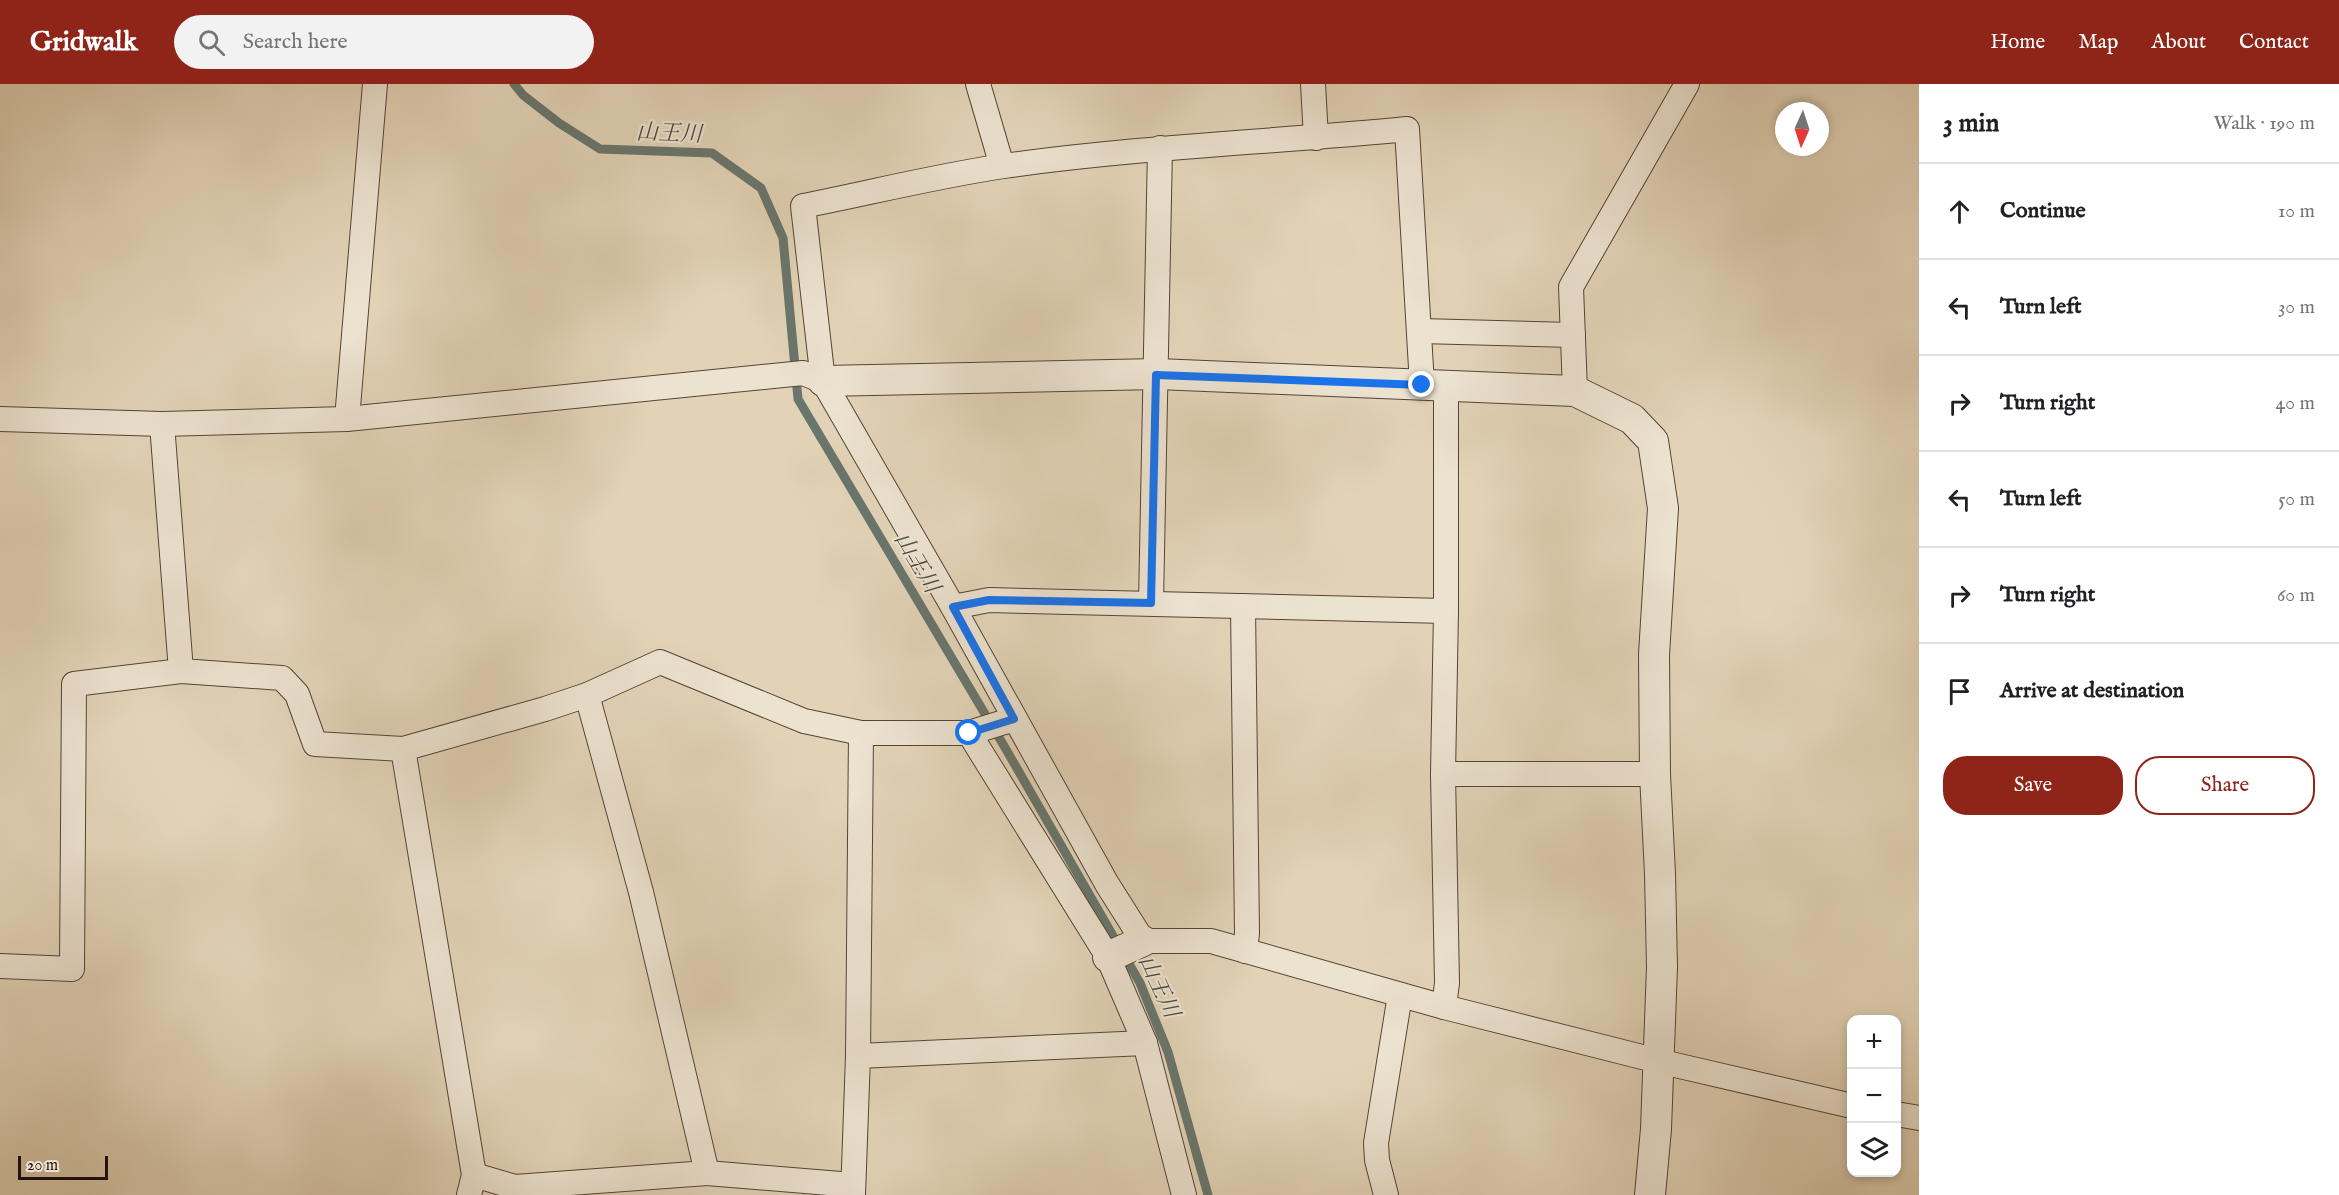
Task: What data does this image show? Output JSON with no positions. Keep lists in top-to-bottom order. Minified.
{"water":["山王川"],"scale_bar":"20 m","north":"bottom","page":{"header":"Gridwalk","search":"Search here","nav":["Home","Map","About","Contact"],"heading":["3 min","Walk · 190 m"],"list":[["Continue","10 m"],["Turn left","30 m"],["Turn right","40 m"],["Turn left","50 m"],["Turn right","60 m"],"Arrive at destination"],"buttons":["Save","Share"],"map_buttons":["+","−"],"scale":"20 m"}}
